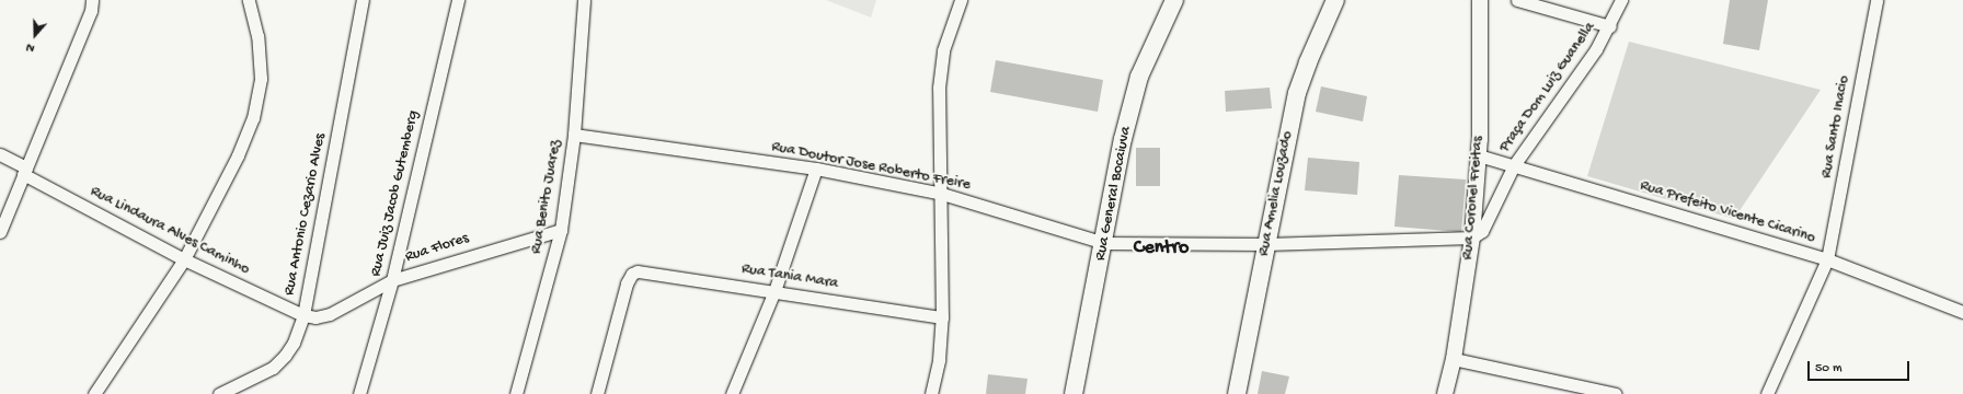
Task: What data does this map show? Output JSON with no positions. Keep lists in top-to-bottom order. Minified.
{"streets":{"main road":["Rua General Bocaiuva","Rua Amelia Louzado"],"street":["Praça Dom Luiz Guanella","Rua Santo Inacio","Rua Doutor Jose Roberto Freire","Rua Juiz Jacob Gutemberg","Rua Benito Juarez","Rua Coronel Freitas","Rua Prefeito Vicente Cicarino","Rua Antonio Cezario Alves","Rua Lindaura Alves Caminho","Rua Flores","Rua Tania Mara"]},"crossings":[["Praça Dom Luiz Guanella","Rua Doutor Jose Roberto Freire"],["Praça Dom Luiz Guanella","Rua Coronel Freitas"],["Praça Dom Luiz Guanella","Rua Prefeito Vicente Cicarino"],["Rua Santo Inacio","Rua Prefeito Vicente Cicarino"],["Rua Doutor Jose Roberto Freire","Rua General Bocaiuva"],["Rua Doutor Jose Roberto Freire","Rua Amelia Louzado"],["Rua Doutor Jose Roberto Freire","Rua Benito Juarez"],["Rua Doutor Jose Roberto Freire","Rua Coronel Freitas"],["Rua Juiz Jacob Gutemberg","Rua Flores"],["Rua Benito Juarez","Rua Flores"],["Rua Coronel Freitas","Rua Prefeito Vicente Cicarino"],["Rua Antonio Cezario Alves","Rua Lindaura Alves Caminho"],["Rua Antonio Cezario Alves","Rua Flores"],["Rua Lindaura Alves Caminho","Rua Flores"]],"districts":["Centro"],"scale_bar":"50 m","north":"bottom"}
